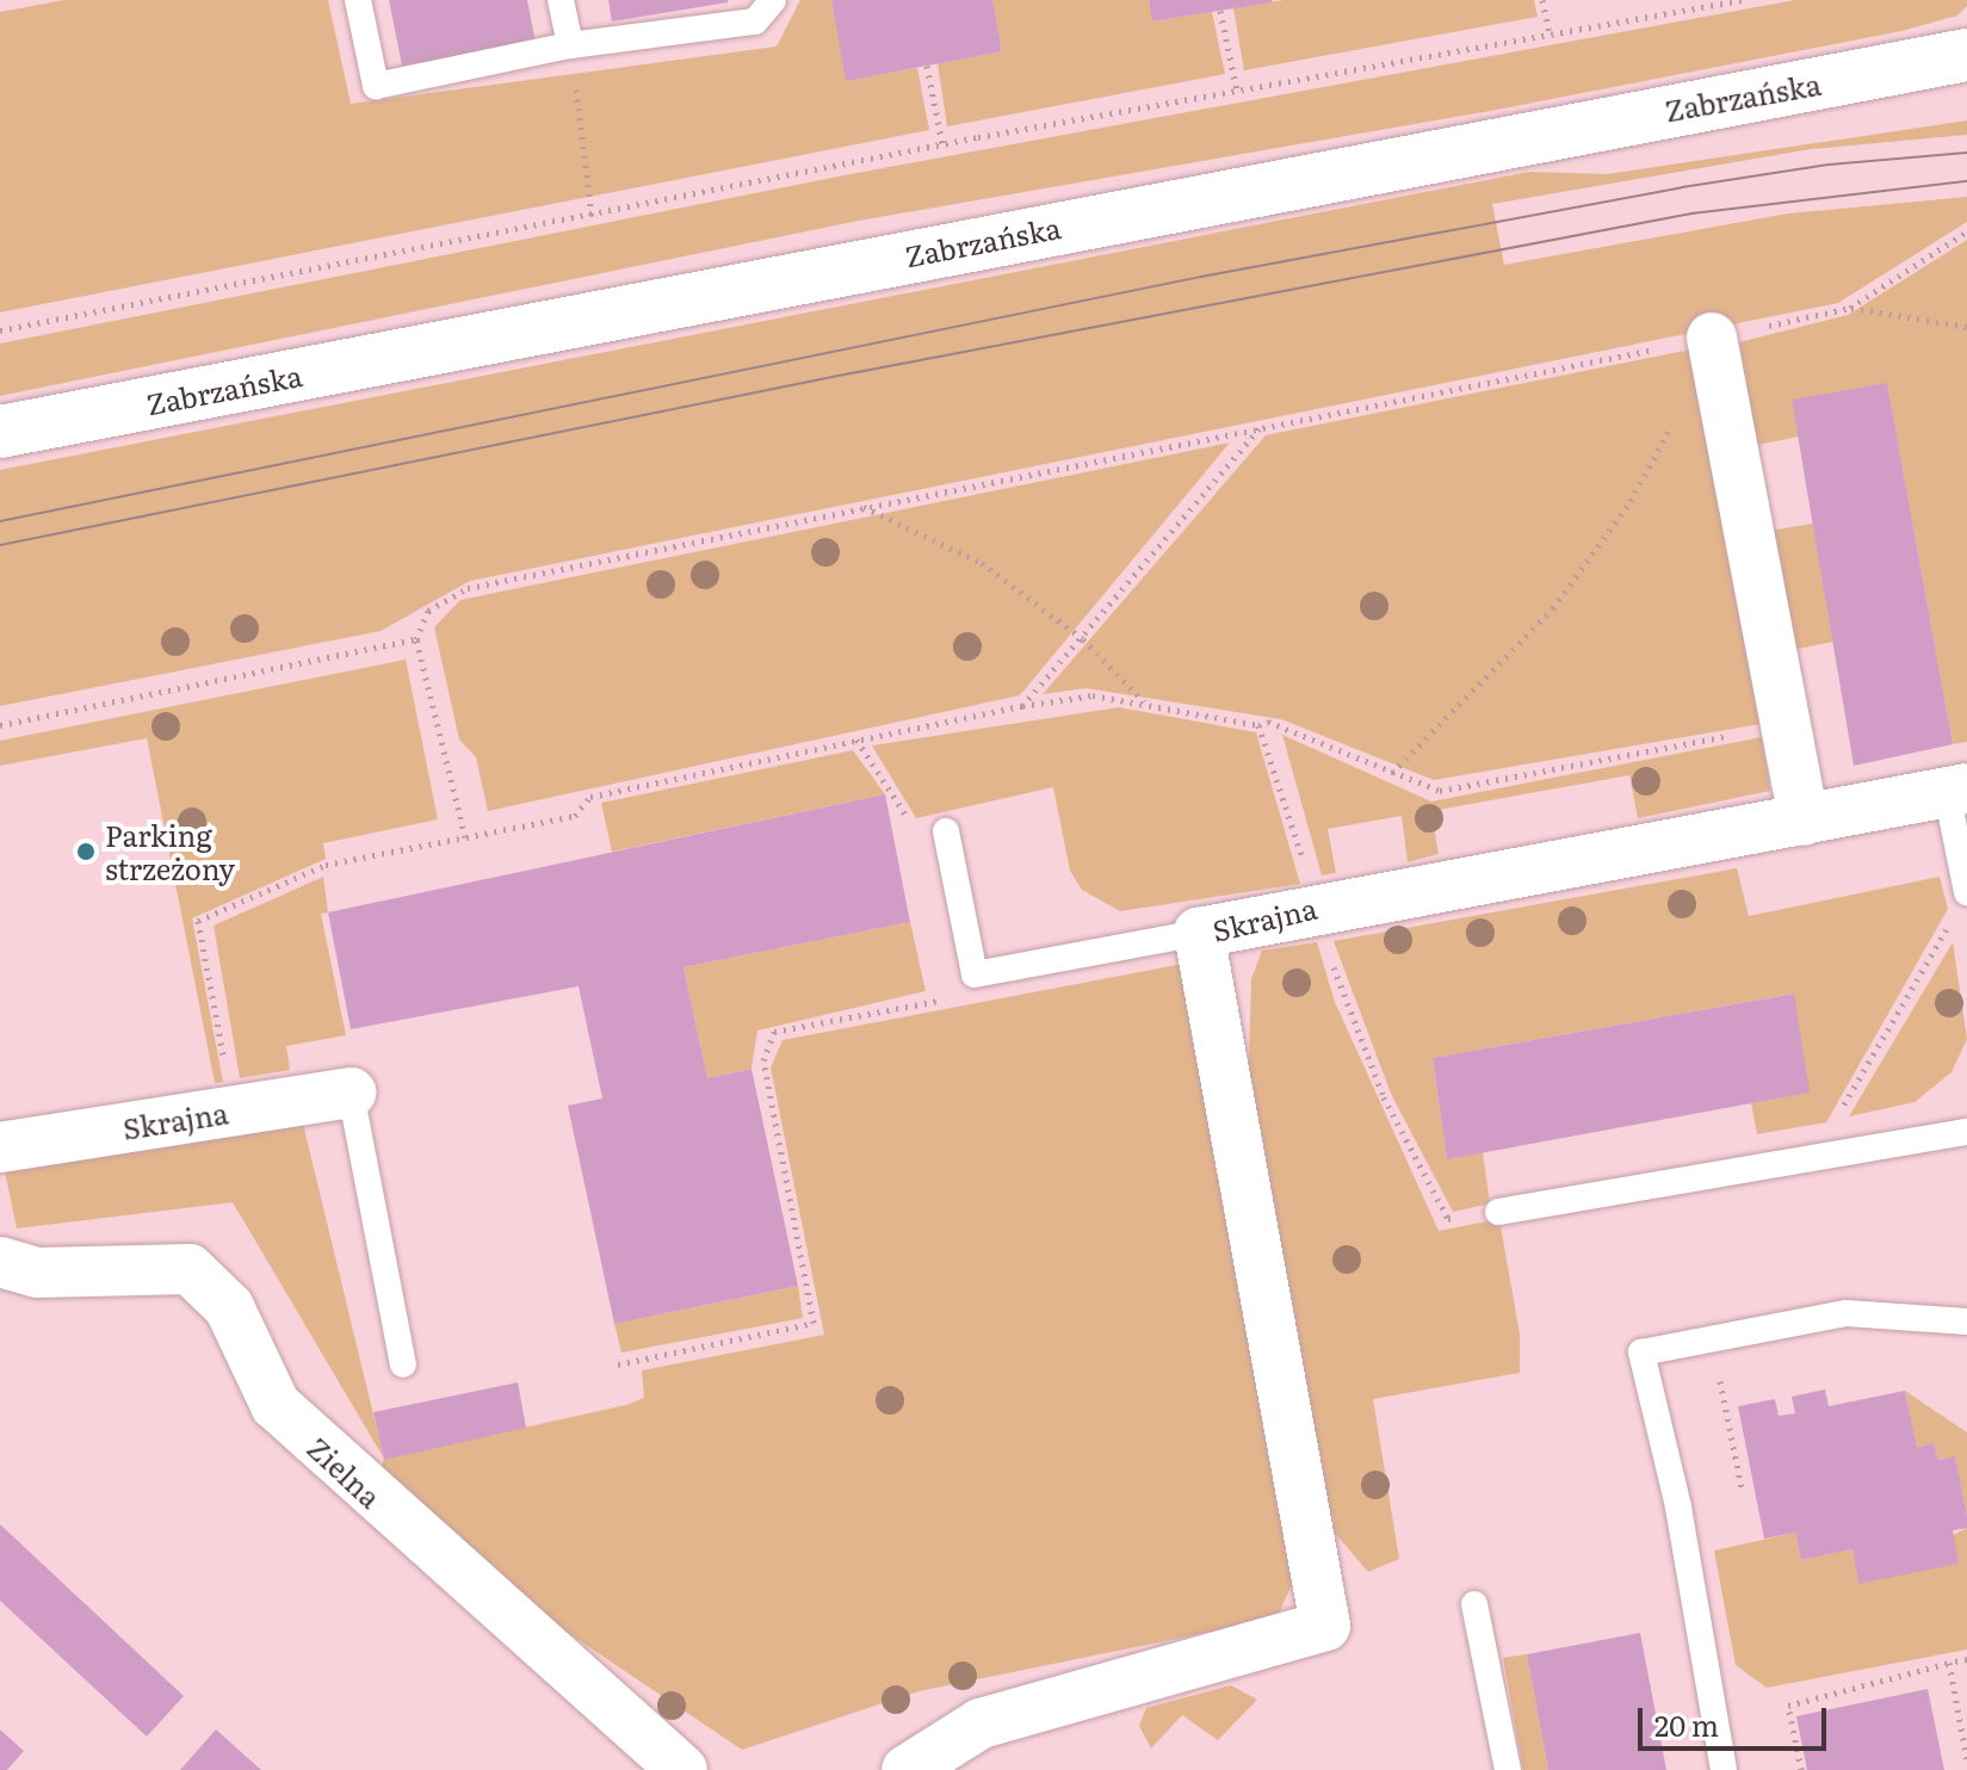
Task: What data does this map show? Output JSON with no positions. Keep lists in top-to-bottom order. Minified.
{"streets":{"main road":["Zabrzańska"],"street":["Skrajna","Zielna"]},"places":["Parking strzeżony"],"scale_bar":"20 m"}
